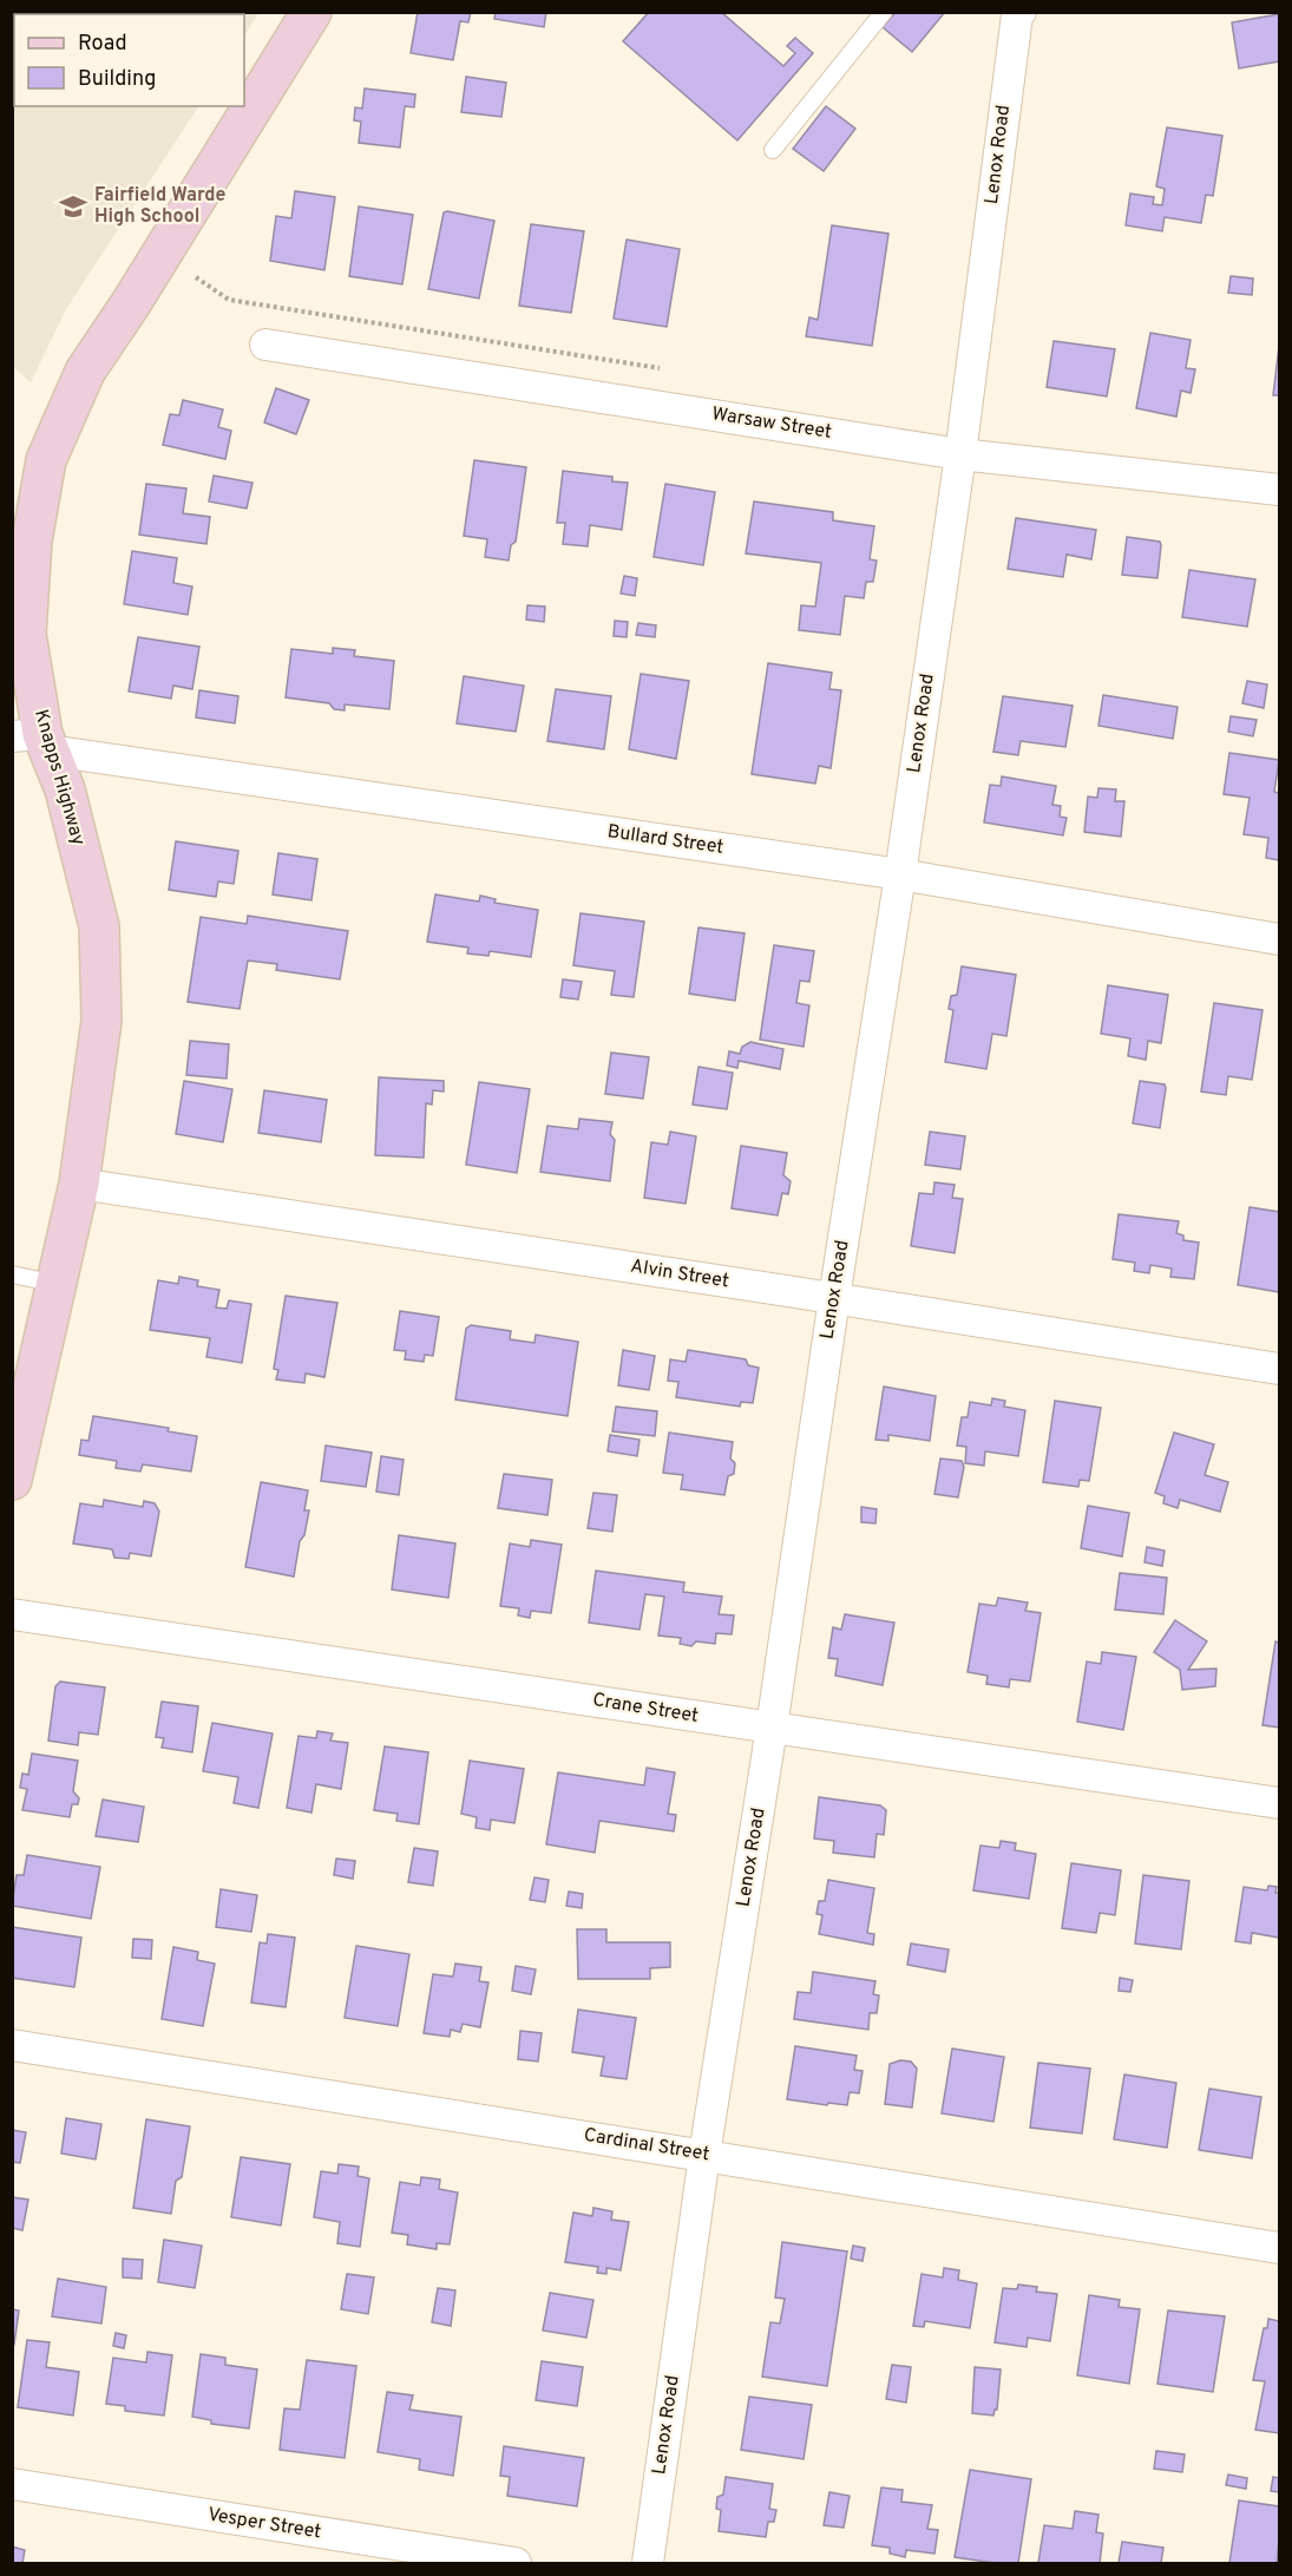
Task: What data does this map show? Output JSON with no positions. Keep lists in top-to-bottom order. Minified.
{"streets":{"street":["Lenox Road","Warsaw Street","Knapps Highway","Bullard Street","Alvin Street","Crane Street","Cardinal Street","Vesper Street"]},"crossings":[["Lenox Road","Warsaw Street"],["Lenox Road","Bullard Street"],["Lenox Road","Alvin Street"],["Lenox Road","Crane Street"],["Lenox Road","Cardinal Street"],["Knapps Highway","Bullard Street"],["Knapps Highway","Alvin Street"]],"places":{"school or university":["Fairfield Warde High School"]},"legend":["Road","Building"]}
